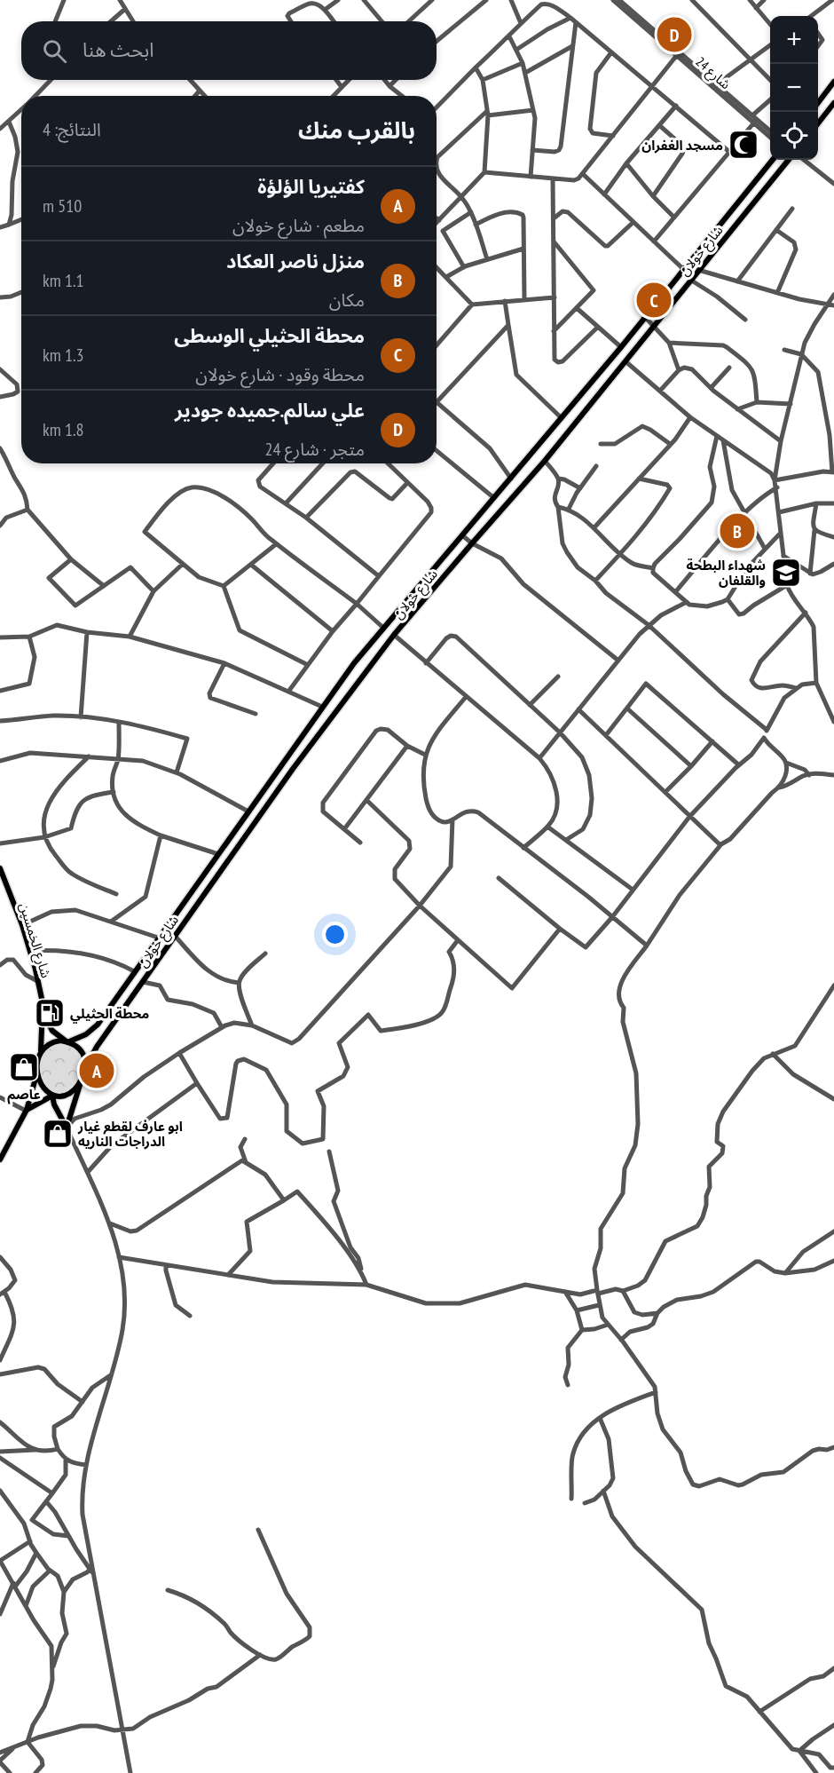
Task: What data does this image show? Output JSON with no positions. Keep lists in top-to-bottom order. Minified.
{"streets":{"main road":["شارع خولان","شارع الخمسين"],"street":["شارع 24"]},"crossings":[["شارع خولان","شارع الخمسين"]],"places":{"mosque":["مسجد الغفران"],"school or university":["شهداء البطحة والقلفان"],"fuel station":["محطة الحثيلي"],"shop":["عاصم","ابو عارف لقطع غيار الدراجات الناريه"]},"page":{"pins":["D","C","B","A"],"map_buttons":["+","−"],"search":"ابحث هنا","heading":["بالقرب منك","النتائج: 4"],"list":[{"mark":"A","name":"كفتيريا الؤلؤة","note":"مطعم · شارع خولان","value":"510 m"},{"mark":"B","name":"منزل ناصر العكاد","note":"مكان","value":"1.1 km"},{"mark":"C","name":"محطة الحثيلي الوسطى","note":"محطة وقود · شارع خولان","value":"1.3 km"},{"mark":"D","name":"علي سالم.جميده جودير","note":"متجر · شارع 24","value":"1.8 km"}]}}
